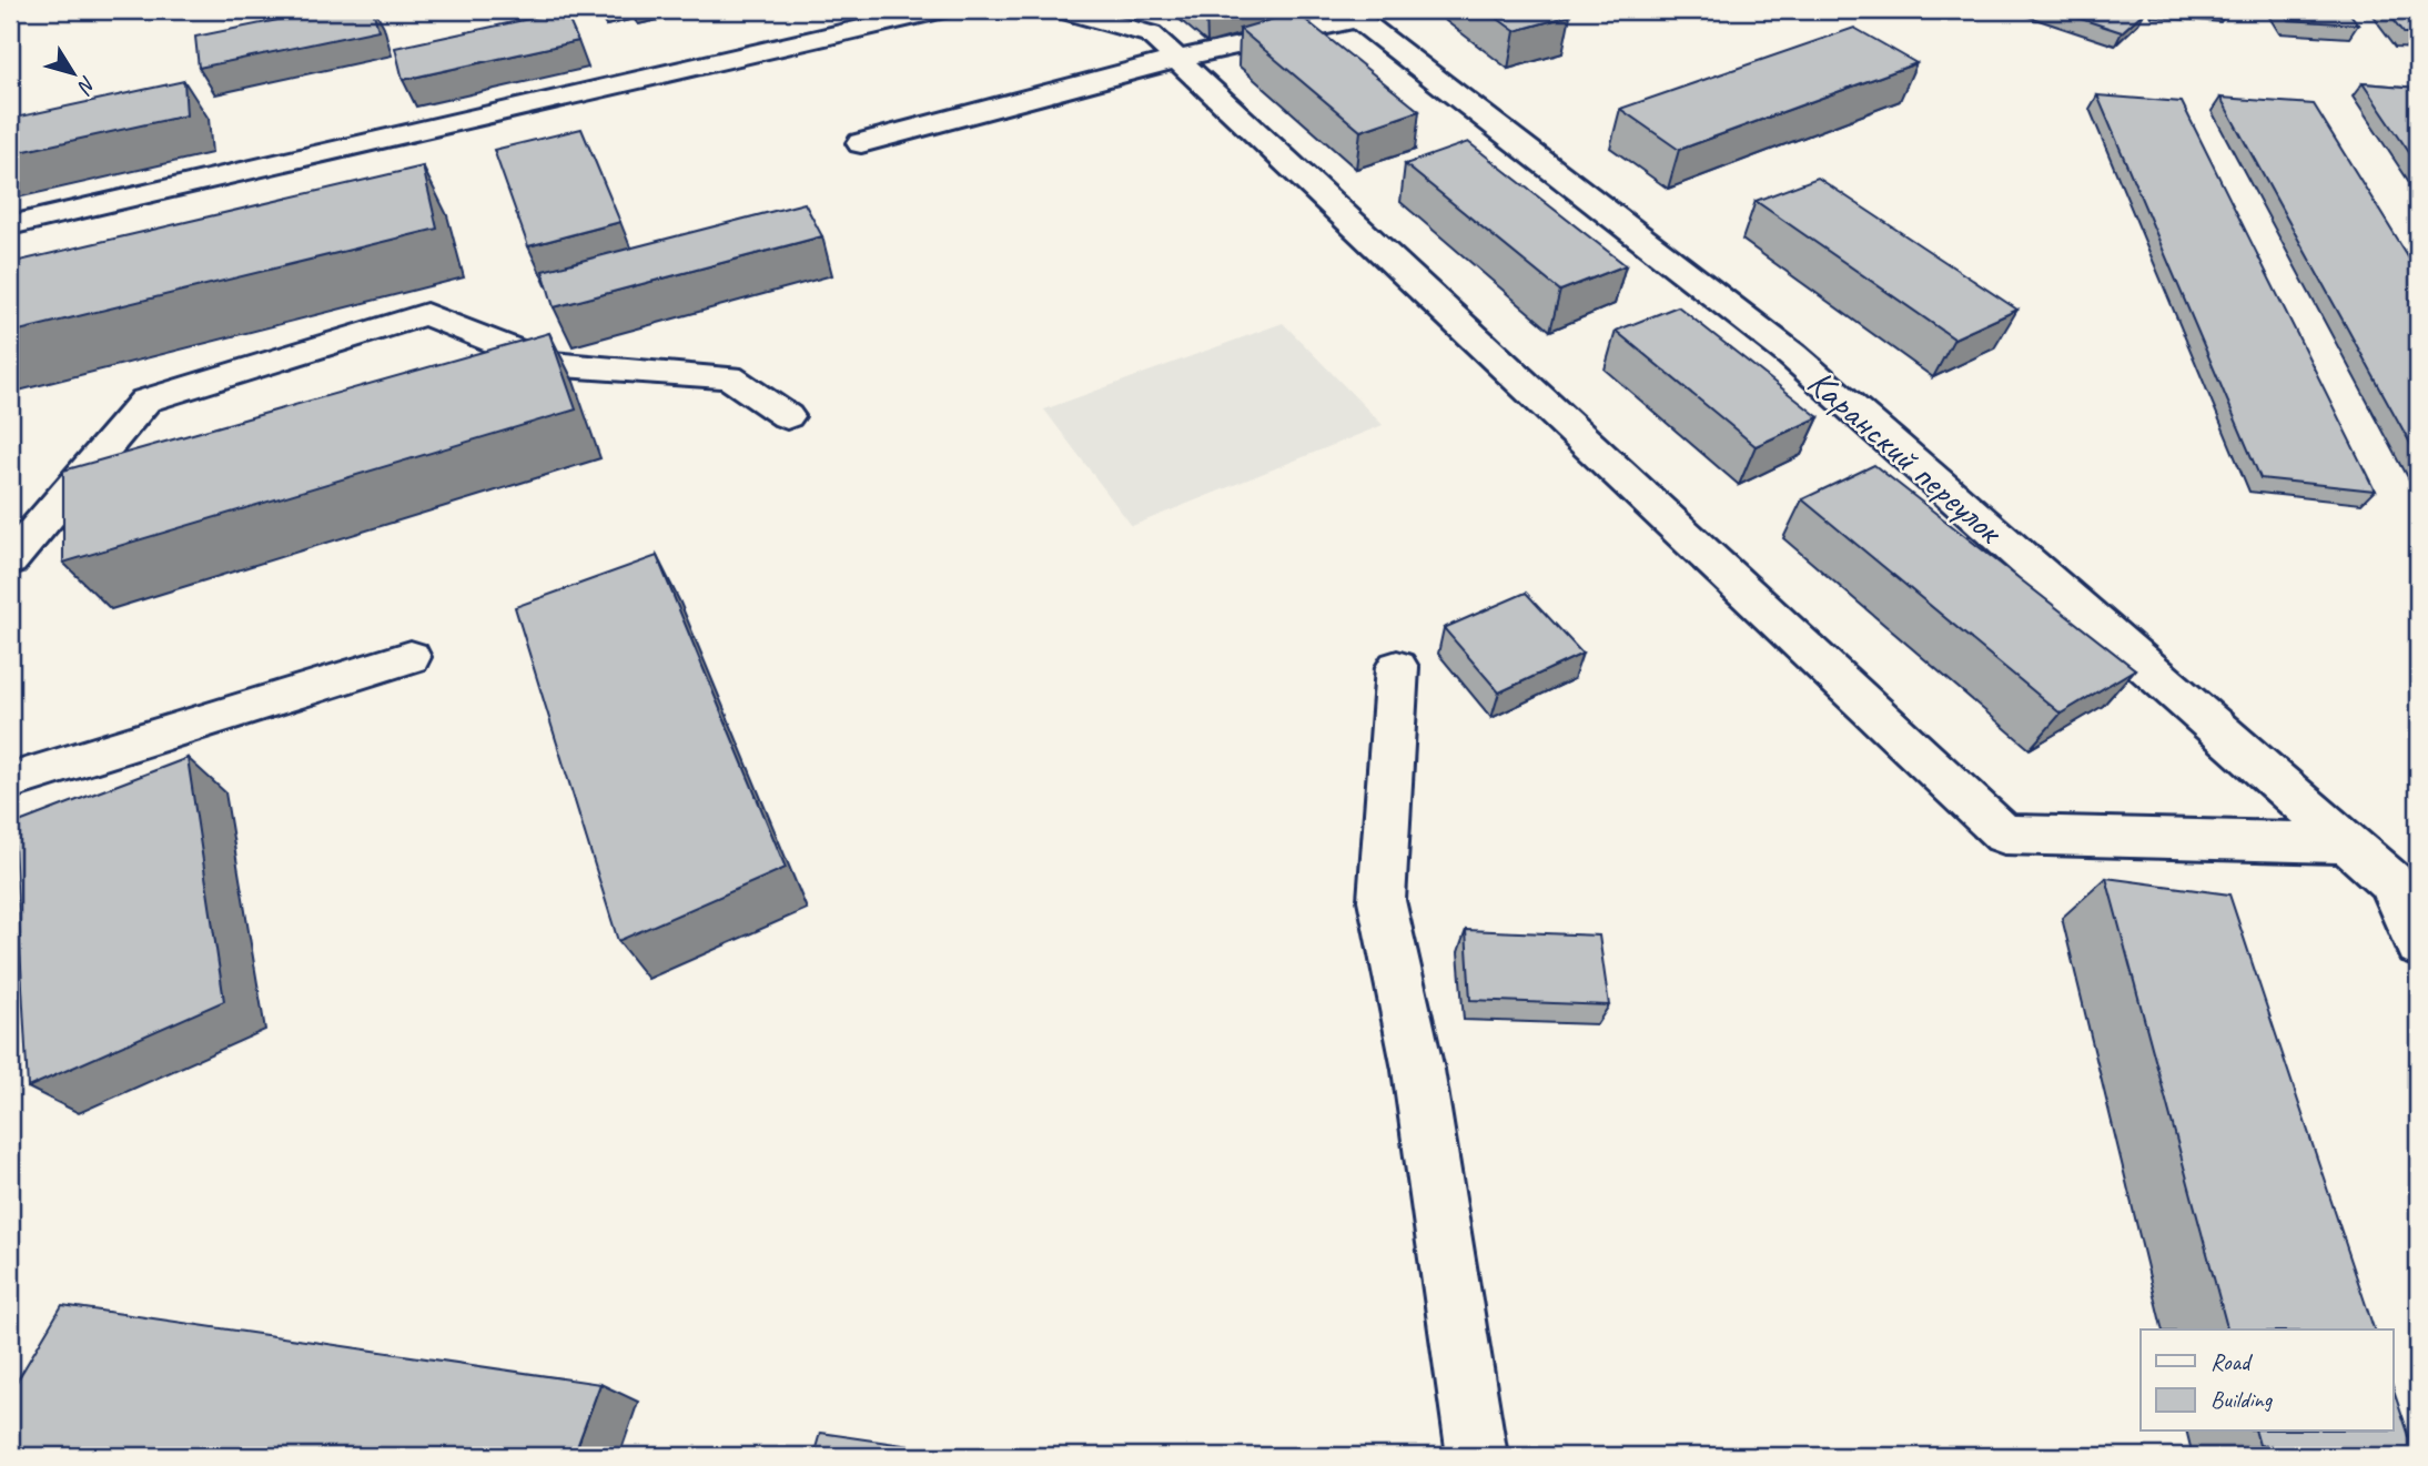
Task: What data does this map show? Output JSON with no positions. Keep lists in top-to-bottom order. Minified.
{"streets":{"street":["Каранский переулок"]},"legend":["Road","Building"],"north":"bottom right"}
